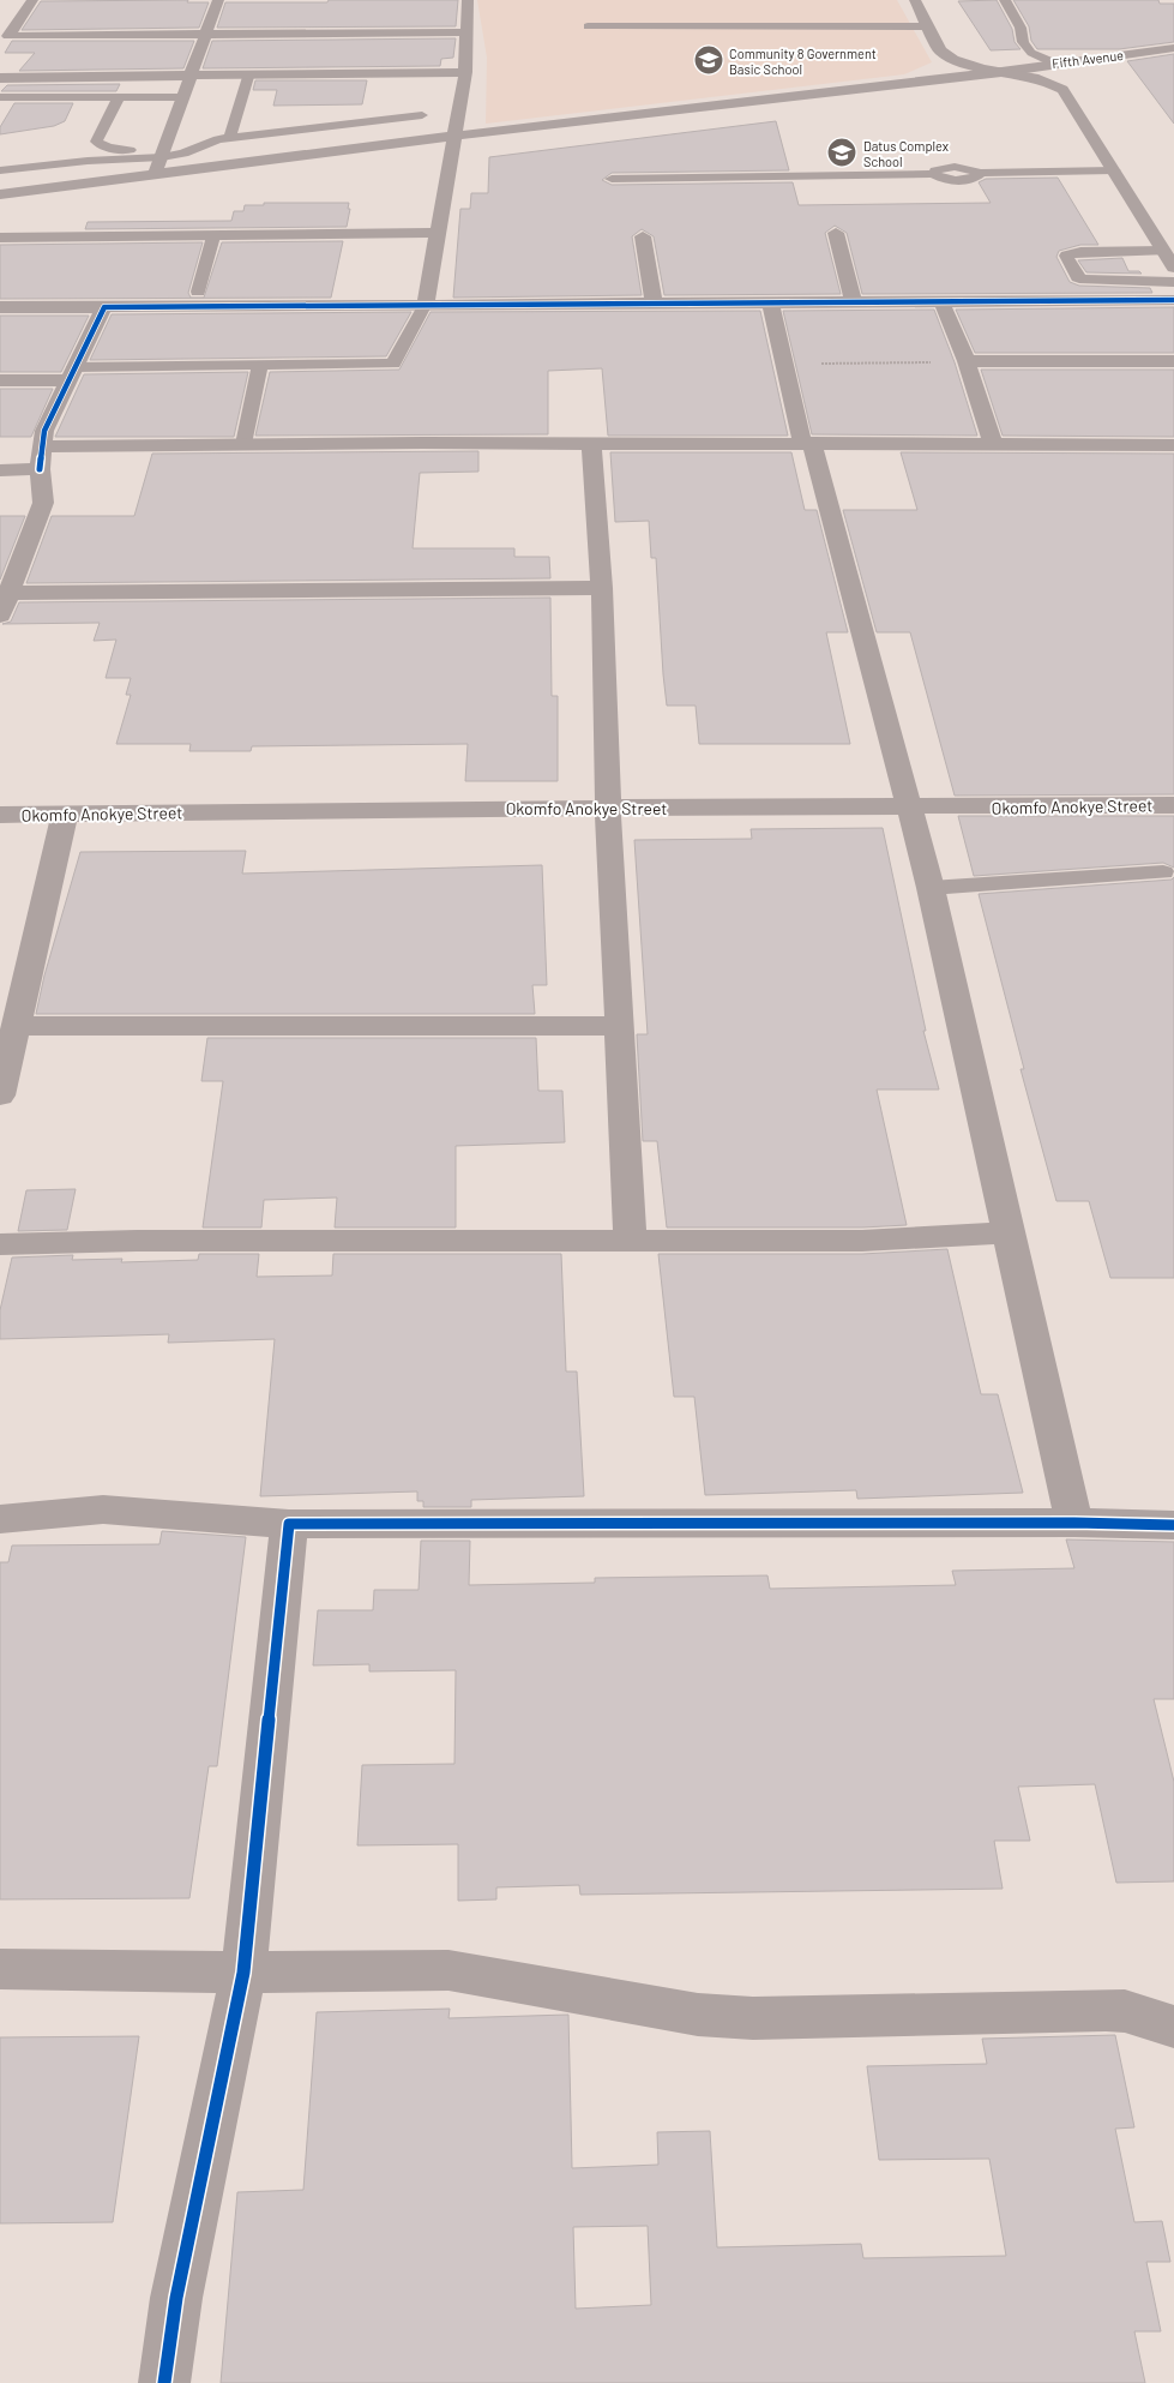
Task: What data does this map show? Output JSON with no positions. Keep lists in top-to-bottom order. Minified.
{"streets":{"street":["Fifth Avenue","Okomfo Anokye Street"]},"places":{"school or university":["Community 8 Government Basic School","Datus Complex School"]}}
